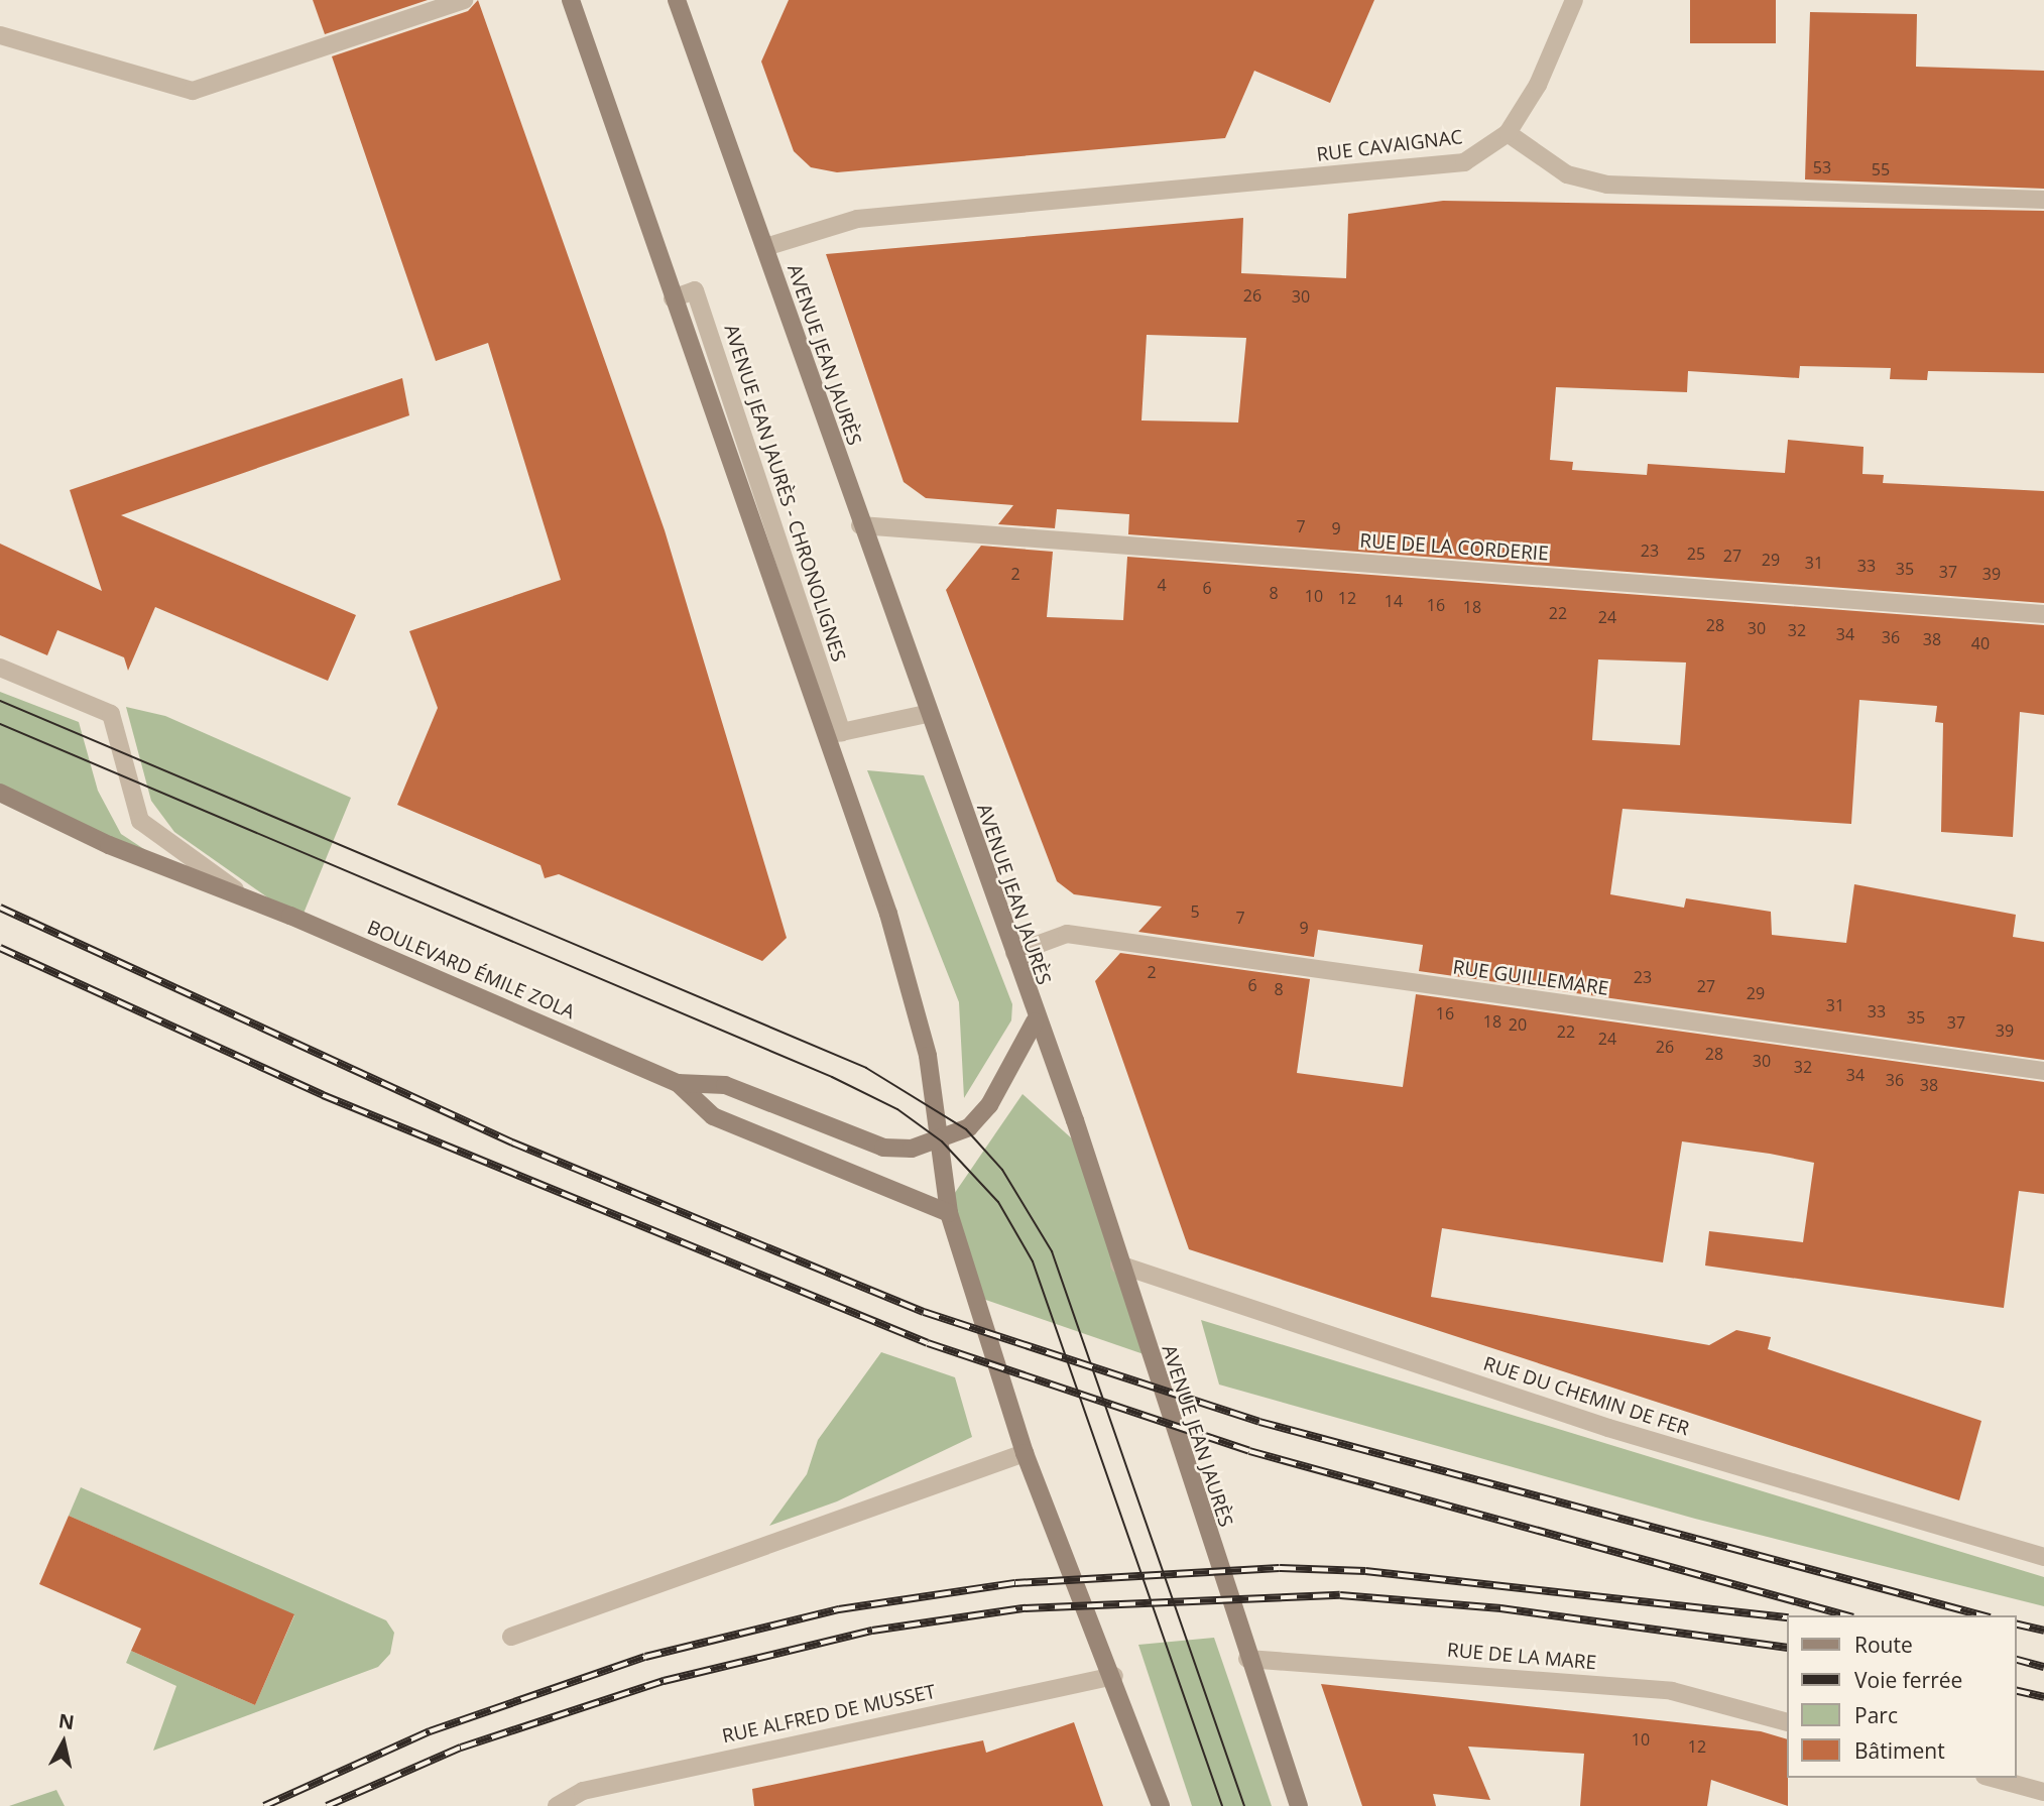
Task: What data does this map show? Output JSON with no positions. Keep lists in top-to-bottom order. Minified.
{"streets":{"main road":["AVENUE JEAN JAURÈS","BOULEVARD ÉMILE ZOLA"],"street":["RUE CAVAIGNAC","RUE DE LA CORDERIE","RUE GUILLEMARE","RUE DU CHEMIN DE FER","RUE DE LA MARE","RUE ALFRED DE MUSSET"]},"crossings":[["RUE CAVAIGNAC","AVENUE JEAN JAURÈS"],["AVENUE JEAN JAURÈS","RUE DE LA CORDERIE"],["AVENUE JEAN JAURÈS","BOULEVARD ÉMILE ZOLA"],["AVENUE JEAN JAURÈS","RUE GUILLEMARE"],["AVENUE JEAN JAURÈS","RUE DU CHEMIN DE FER"],["AVENUE JEAN JAURÈS","RUE DE LA MARE"]],"house_numbers":["53","55","26","30","7","9","23","25","27","29","31","33","35","37","2","39","4","6","8","10","12","14","16","18","22","24","28","30","32","34","36","38","40","5","7","9","2","23","6","27","8","29","31","33","16","35","18","37","20","39","22","24","26","28","30","32","34","36","38","10","12"],"legend":["Route","Voie ferrée","Parc","Bâtiment"],"north":"top"}
